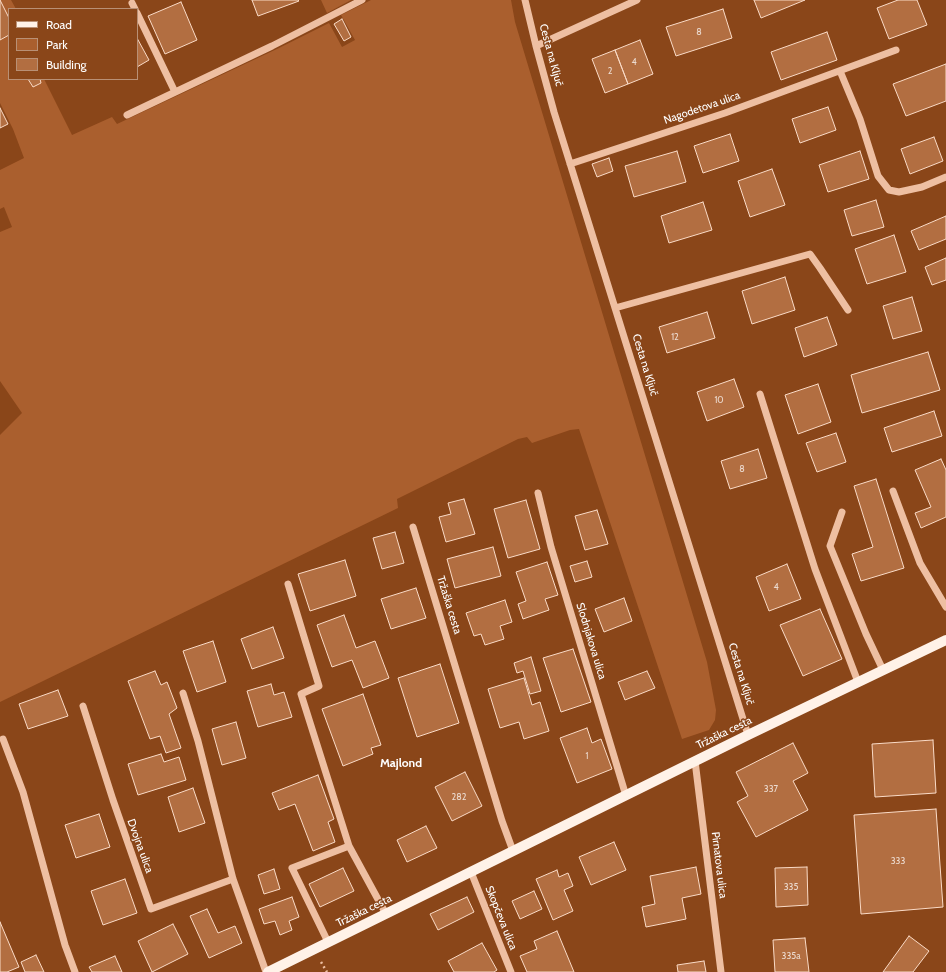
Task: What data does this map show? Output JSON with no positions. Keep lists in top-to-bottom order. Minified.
{"streets":{"main road":["Tržaška cesta"],"street":["Cesta na Ključ","Nagodetova ulica","Slodnjakova ulica","Dvojna ulica","Pirnatova ulica","Skopčeva ulica"]},"crossings":[["Cesta na Ključ","Nagodetova ulica"],["Cesta na Ključ","Tržaška cesta"],["Tržaška cesta","Slodnjakova ulica"],["Tržaška cesta","Pirnatova ulica"],["Tržaška cesta","Skopčeva ulica"]],"districts":["Majlond"],"house_numbers":["8","4","2","12","10","8","4","1","337","282","333","335","335a"],"legend":["Road","Park","Building"]}
